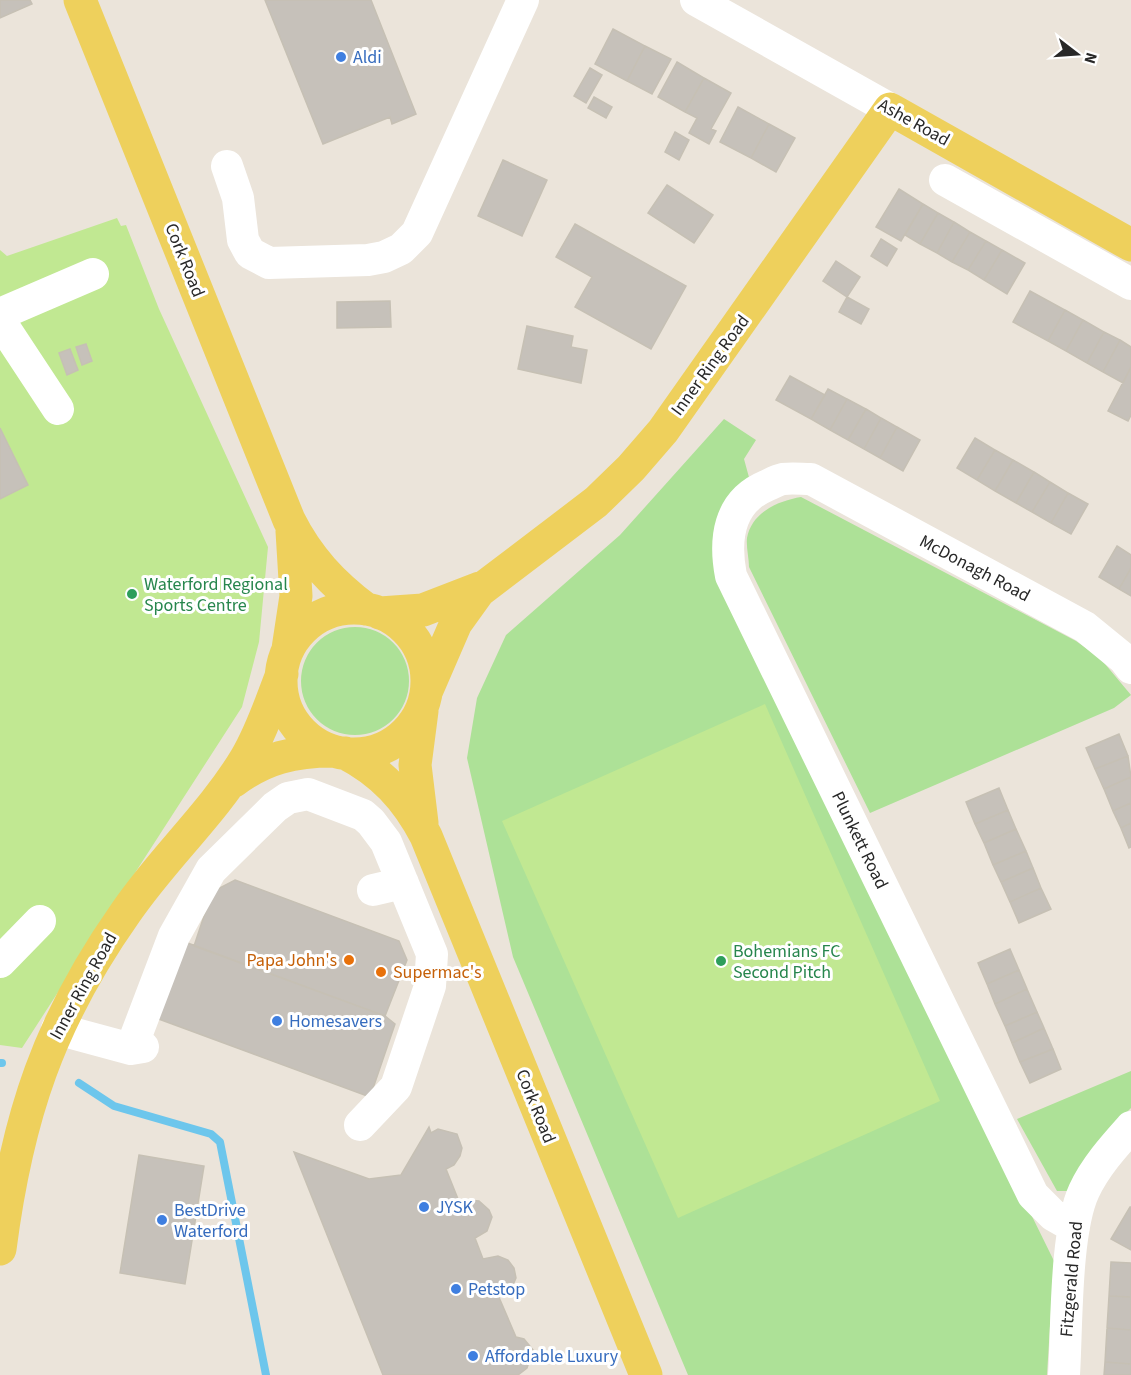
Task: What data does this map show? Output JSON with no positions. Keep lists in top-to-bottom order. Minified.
{"streets":{"main road":["Ashe Road","Cork Road","Inner Ring Road"],"street":["McDonagh Road","Plunkett Road","Fitzgerald Road"]},"crossings":[["Ashe Road","Inner Ring Road"],["McDonagh Road","Plunkett Road"],["Plunkett Road","Fitzgerald Road"]],"places":["Aldi","Waterford Regional Sports Centre","Papa John's","Bohemians FC Second Pitch","Supermac's","Homesavers","JYSK","BestDrive Waterford","Petstop","Affordable Luxury"],"north":"right"}
